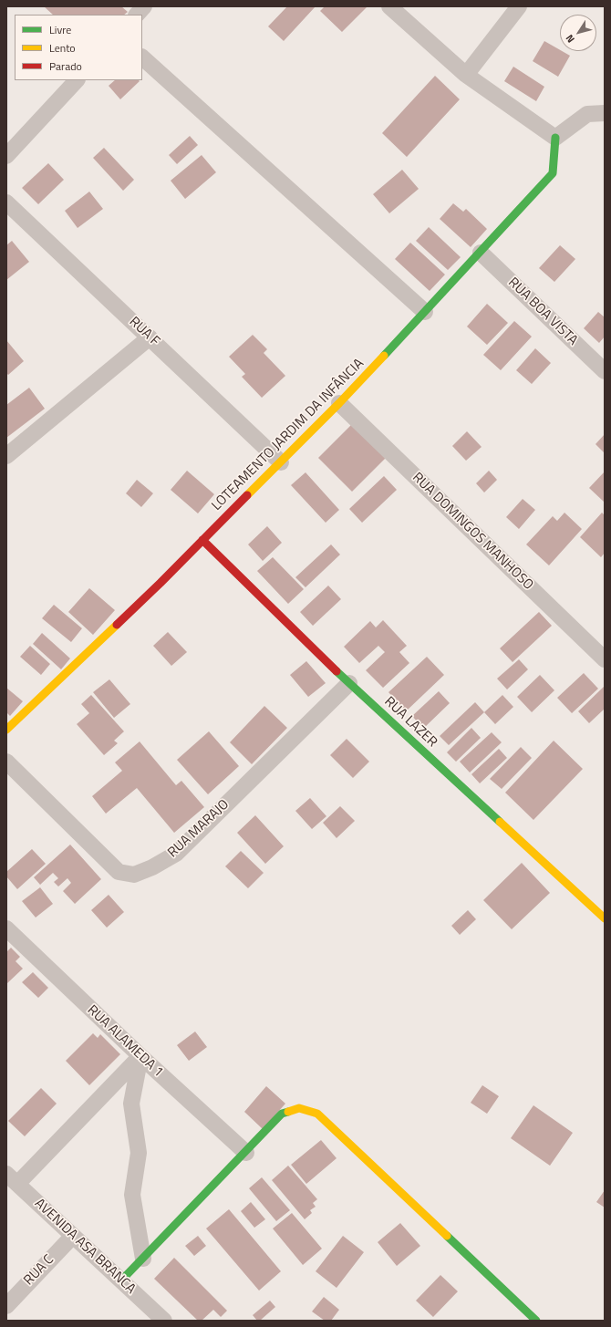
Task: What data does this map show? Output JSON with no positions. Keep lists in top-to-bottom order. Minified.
{"streets":{"street":["RUA BOA VISTA","RUA F","LOTEAMENTO JARDIM DA INFÂNCIA","RUA DOMINGOS MANHOSO","RUA LAZER","RUA MARAJO","RUA ALAMEDA 1","AVENIDA ASA BRANCA","RUA C"]},"crossings":[["RUA BOA VISTA","LOTEAMENTO JARDIM DA INFÂNCIA"],["RUA F","LOTEAMENTO JARDIM DA INFÂNCIA"],["LOTEAMENTO JARDIM DA INFÂNCIA","RUA DOMINGOS MANHOSO"],["LOTEAMENTO JARDIM DA INFÂNCIA","RUA LAZER"],["RUA LAZER","RUA MARAJO"],["AVENIDA ASA BRANCA","RUA C"]],"legend":["Livre","Lento","Parado"],"north":"bottom left"}
